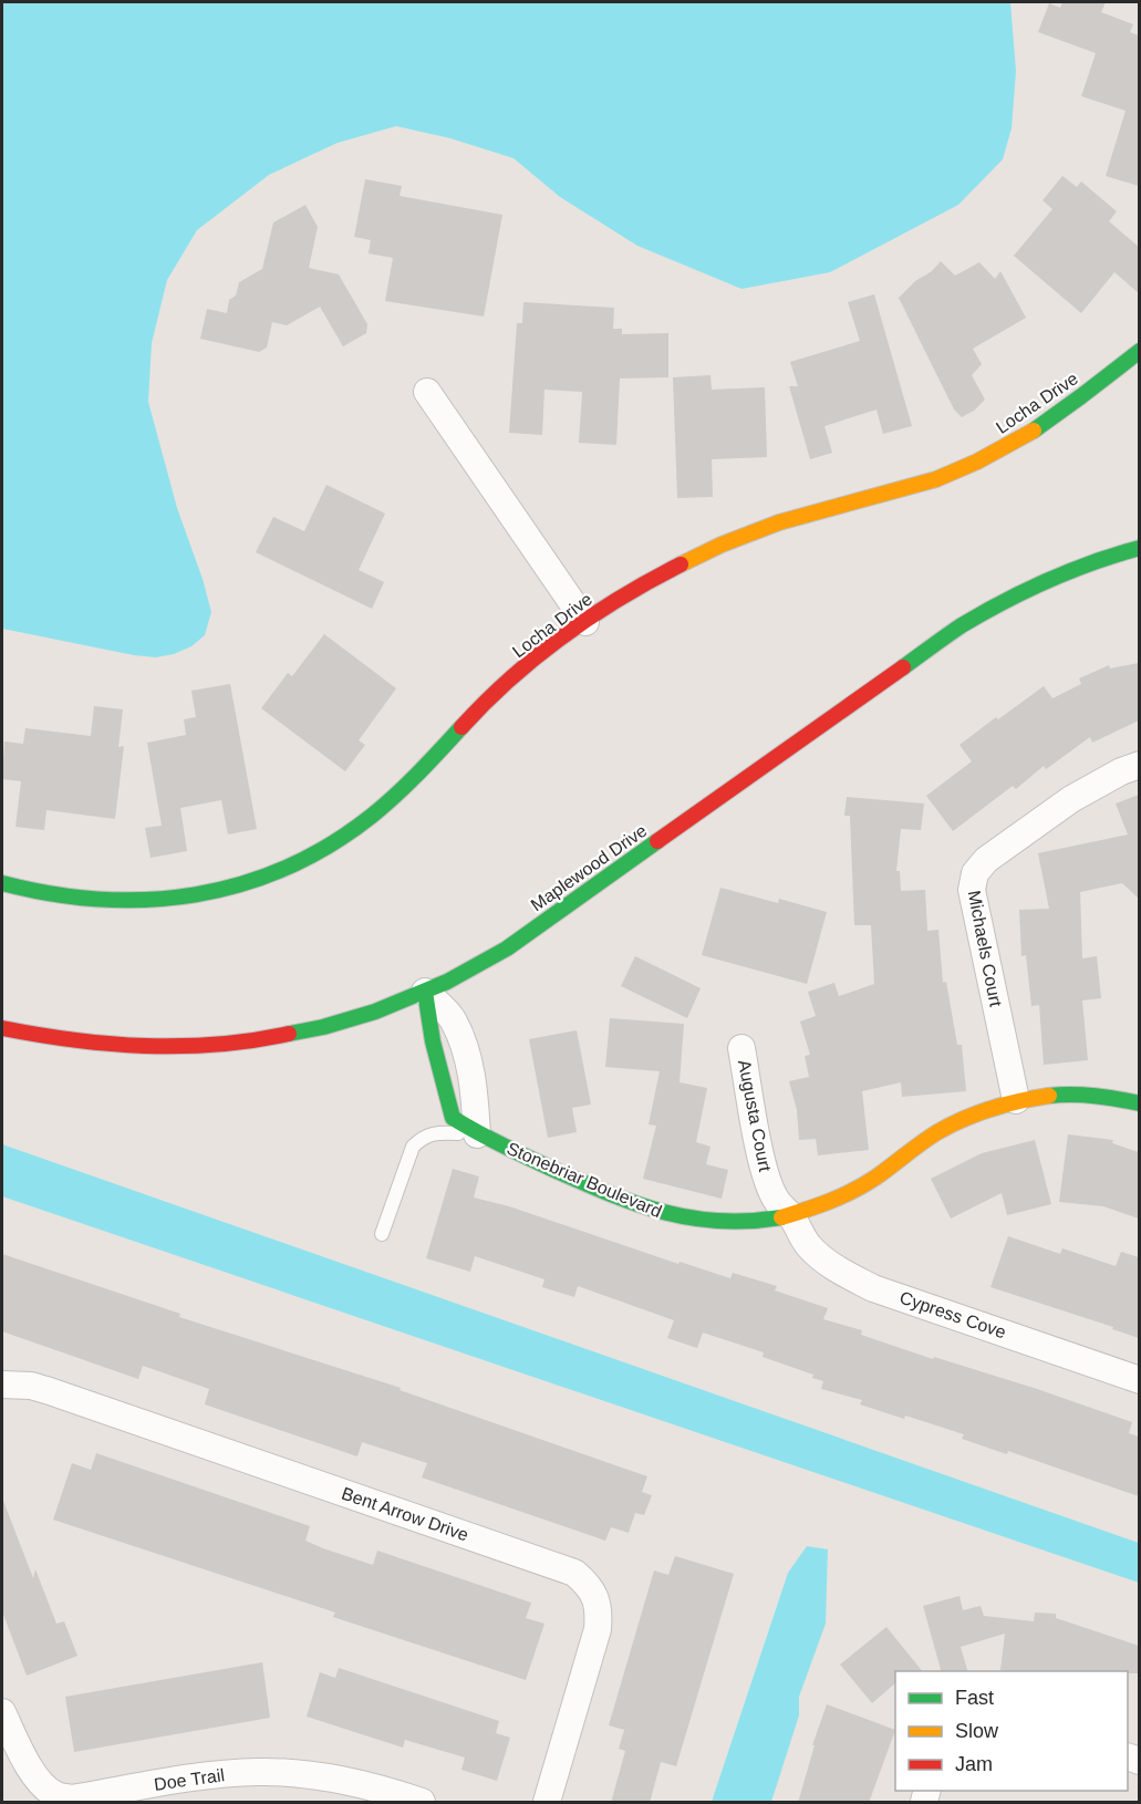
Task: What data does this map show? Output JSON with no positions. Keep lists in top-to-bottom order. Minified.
{"streets":{"street":["Locha Drive","Maplewood Drive","Michaels Court","Augusta Court","Stonebriar Boulevard","Cypress Cove","Bent Arrow Drive","Doe Trail"]},"crossings":[["Michaels Court","Stonebriar Boulevard"],["Augusta Court","Stonebriar Boulevard"],["Augusta Court","Cypress Cove"],["Stonebriar Boulevard","Cypress Cove"]],"legend":["Fast","Slow","Jam"]}
